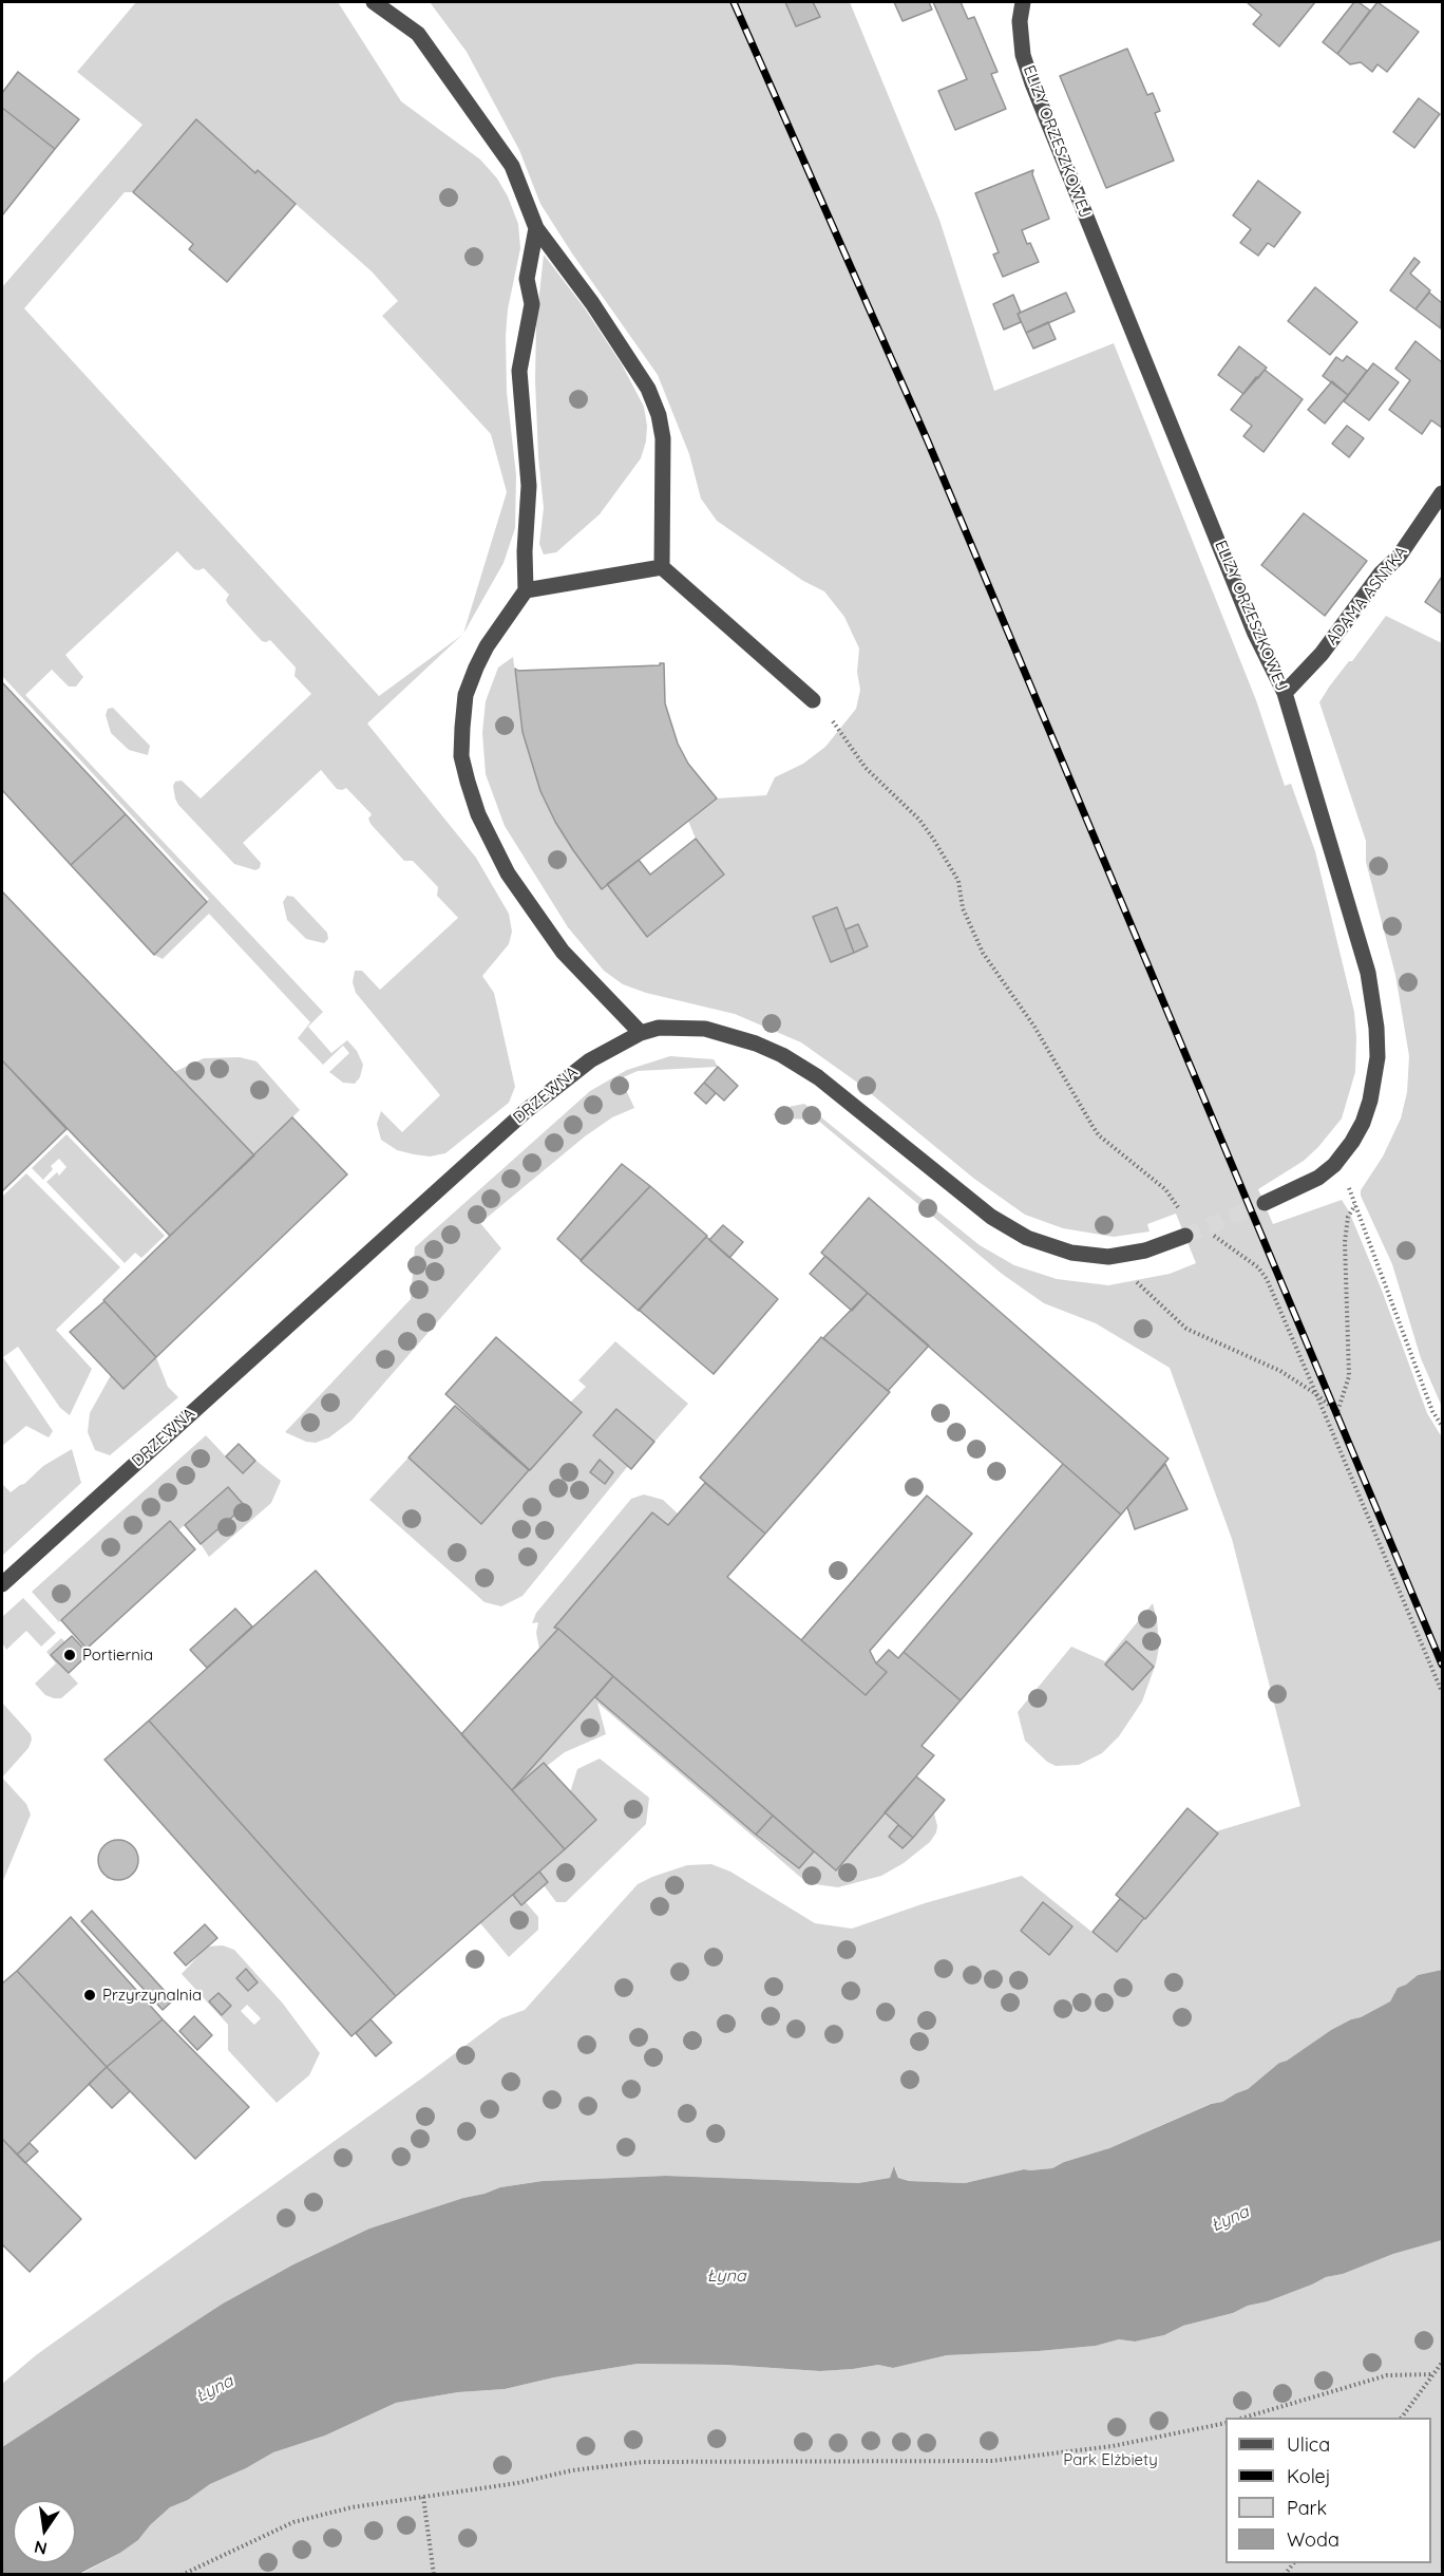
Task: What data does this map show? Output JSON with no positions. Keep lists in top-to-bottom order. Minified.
{"streets":{"street":["ELIZY ORZESZKOWEJ","ADAMA ASNYKA","DRZEWNA"]},"crossings":[["ELIZY ORZESZKOWEJ","ADAMA ASNYKA"]],"water":["Łyna"],"parks":["Park Elżbiety"],"places":["Portiernia","Przyrzynalnia"],"legend":["Ulica","Kolej","Park","Woda"],"north":"bottom"}
